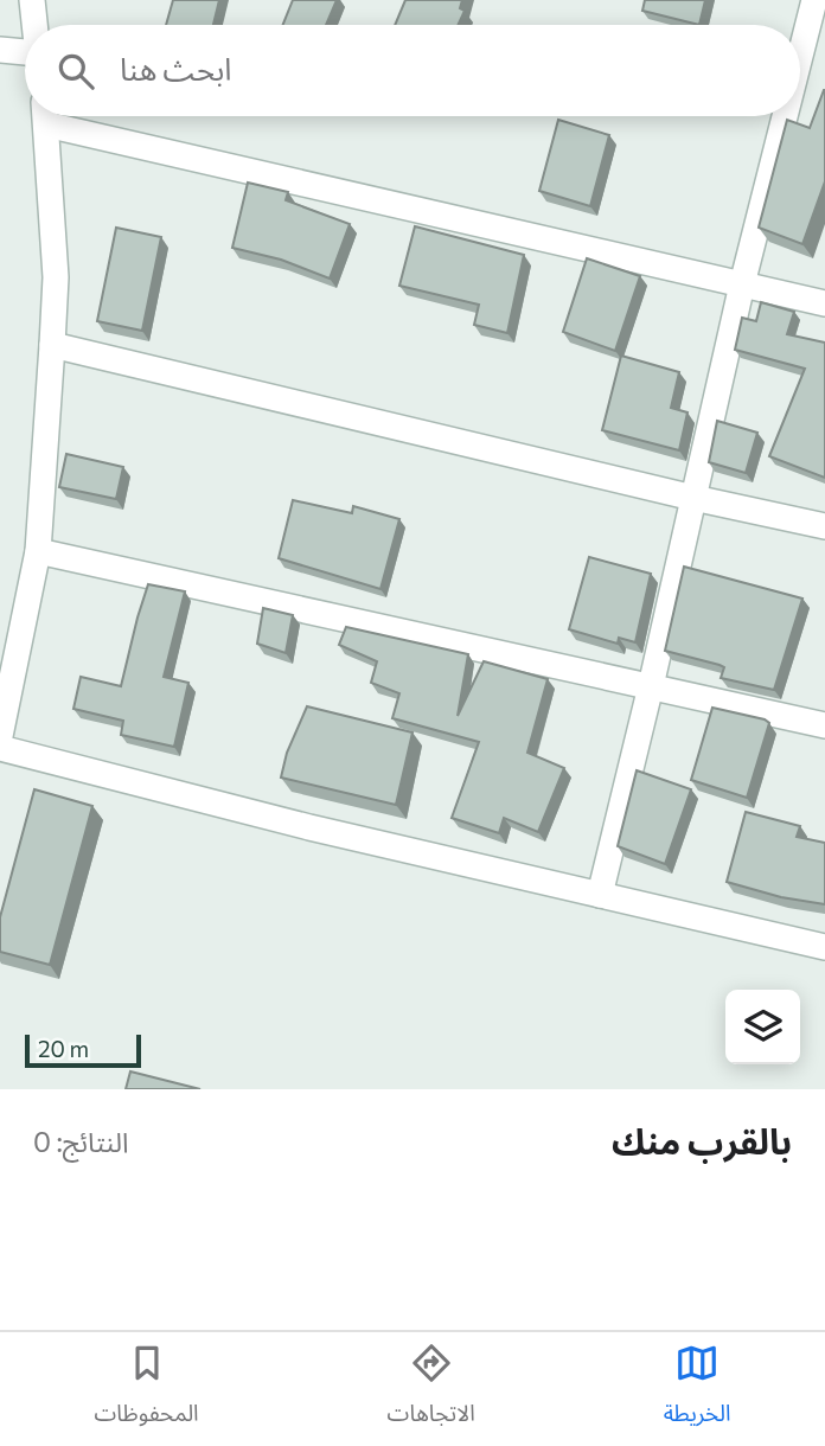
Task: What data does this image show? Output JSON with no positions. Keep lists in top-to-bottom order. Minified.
{"scale_bar":"20 m","page":{"search":"ابحث هنا","scale":"20 m","heading":["بالقرب منك","النتائج: 0"],"nav":["الخريطة","الاتجاهات","المحفوظات"]}}
